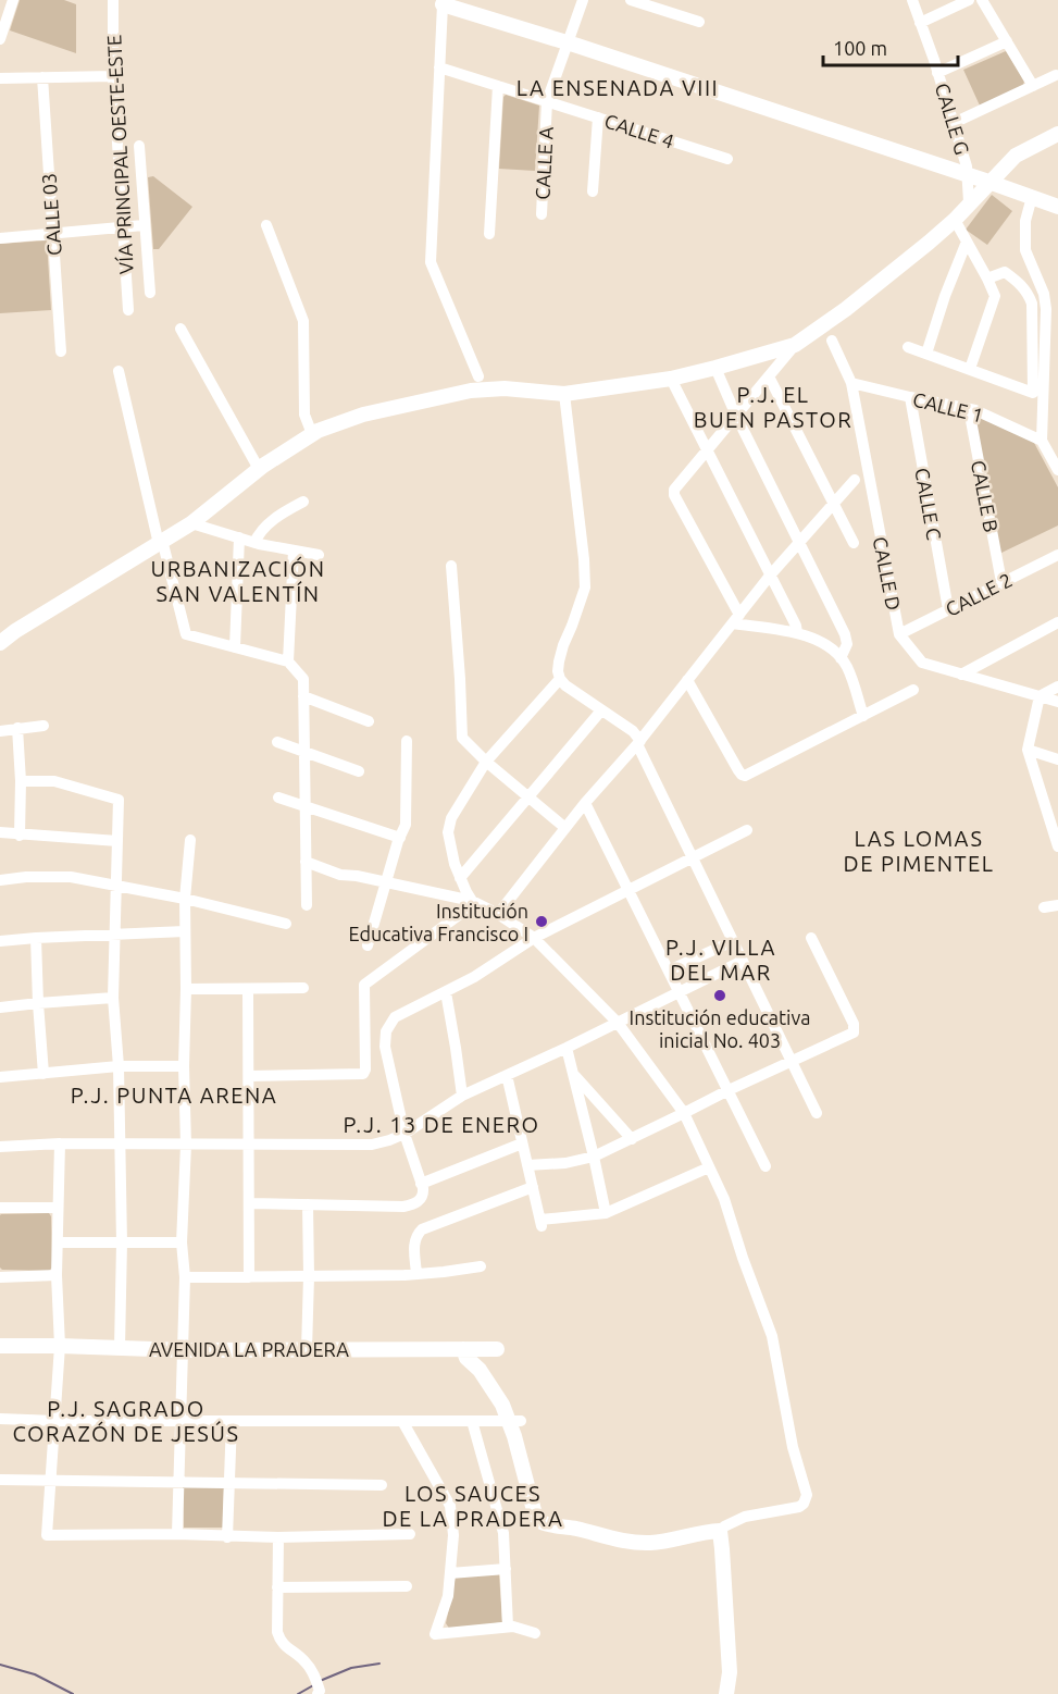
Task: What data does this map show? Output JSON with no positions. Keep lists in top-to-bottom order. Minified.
{"streets":{"street":["CALLE G","CALLE 4","VÍA PRINCIPAL OESTE-ESTE","CALLE A","CALLE 03","CALLE 1","CALLE B","CALLE C","CALLE D","CALLE 2","AVENIDA LA PRADERA"]},"crossings":[["CALLE 4","CALLE A"],["CALLE 1","CALLE B"],["CALLE 1","CALLE C"],["CALLE 1","CALLE D"],["CALLE B","CALLE 2"],["CALLE C","CALLE 2"],["CALLE D","CALLE 2"]],"districts":["LA ENSENADA VIII","P.J. EL BUEN PASTOR","URBANIZACIÓN SAN VALENTÍN","LAS LOMAS DE PIMENTEL","P.J. VILLA DEL MAR","P.J. PUNTA ARENA","P.J. 13 DE ENERO","P.J. SAGRADO CORAZÓN DE JESÚS","LOS SAUCES DE LA PRADERA"],"places":["Institución Educativa Francisco I","Institución educativa inicial No. 403"],"scale_bar":"100 m"}
